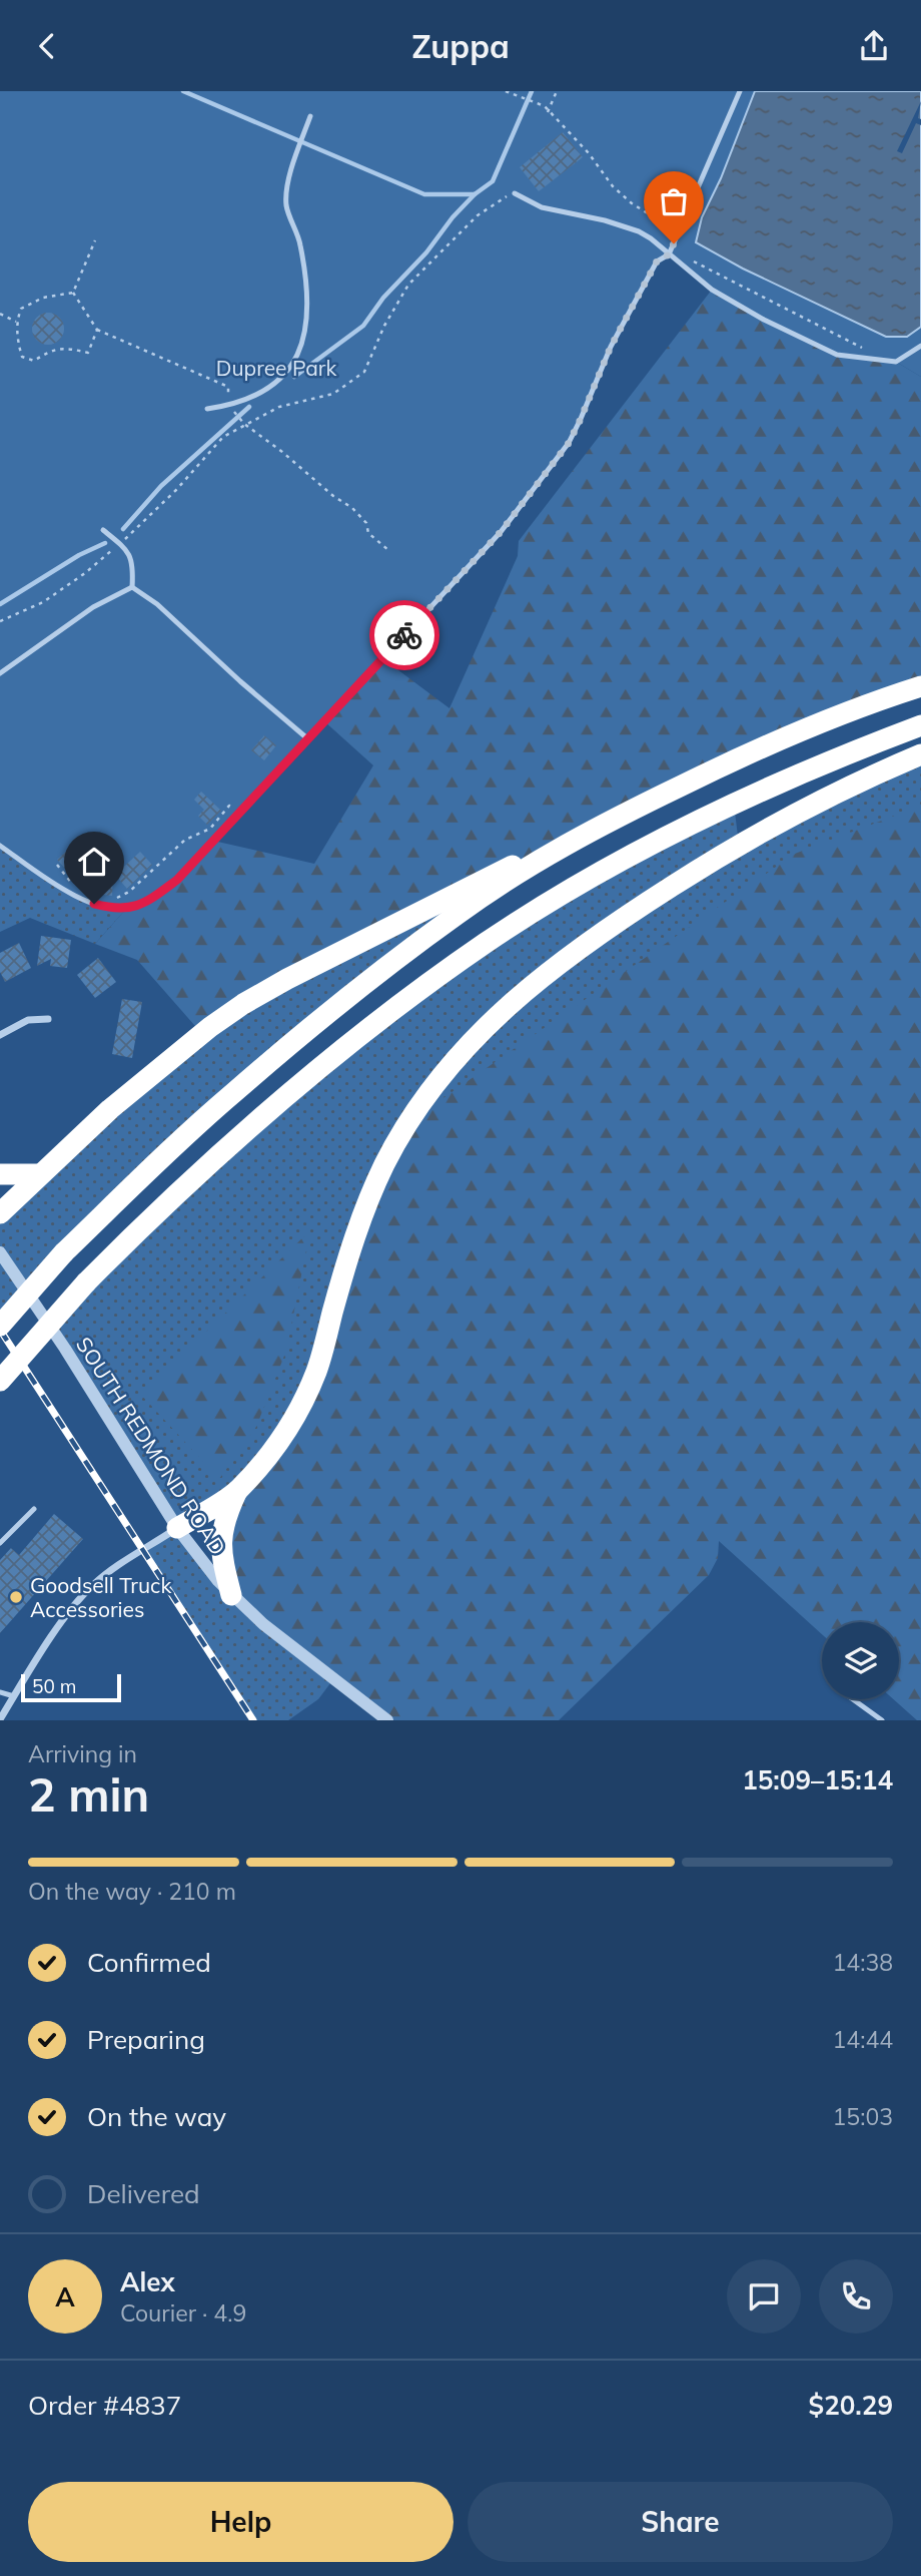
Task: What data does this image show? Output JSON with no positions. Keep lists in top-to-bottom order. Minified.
{"streets":{"street":["SOUTH REDMOND ROAD"]},"parks":["Dupree Park"],"places":["Goodsell Truck Accessories"],"scale_bar":"50 m","page":{"header":"Zuppa","scale":"50 m","heading":["2 min","Arriving in","15:09–15:14"],"panel":["Alex","Courier · 4.9","Order #4837","$20.29"],"bar":"On the way · 210 m","list":[["Confirmed","14:38"],["Preparing","14:44"],["On the way","15:03"],"Delivered"],"round":"A","buttons":["Help","Share"]}}
